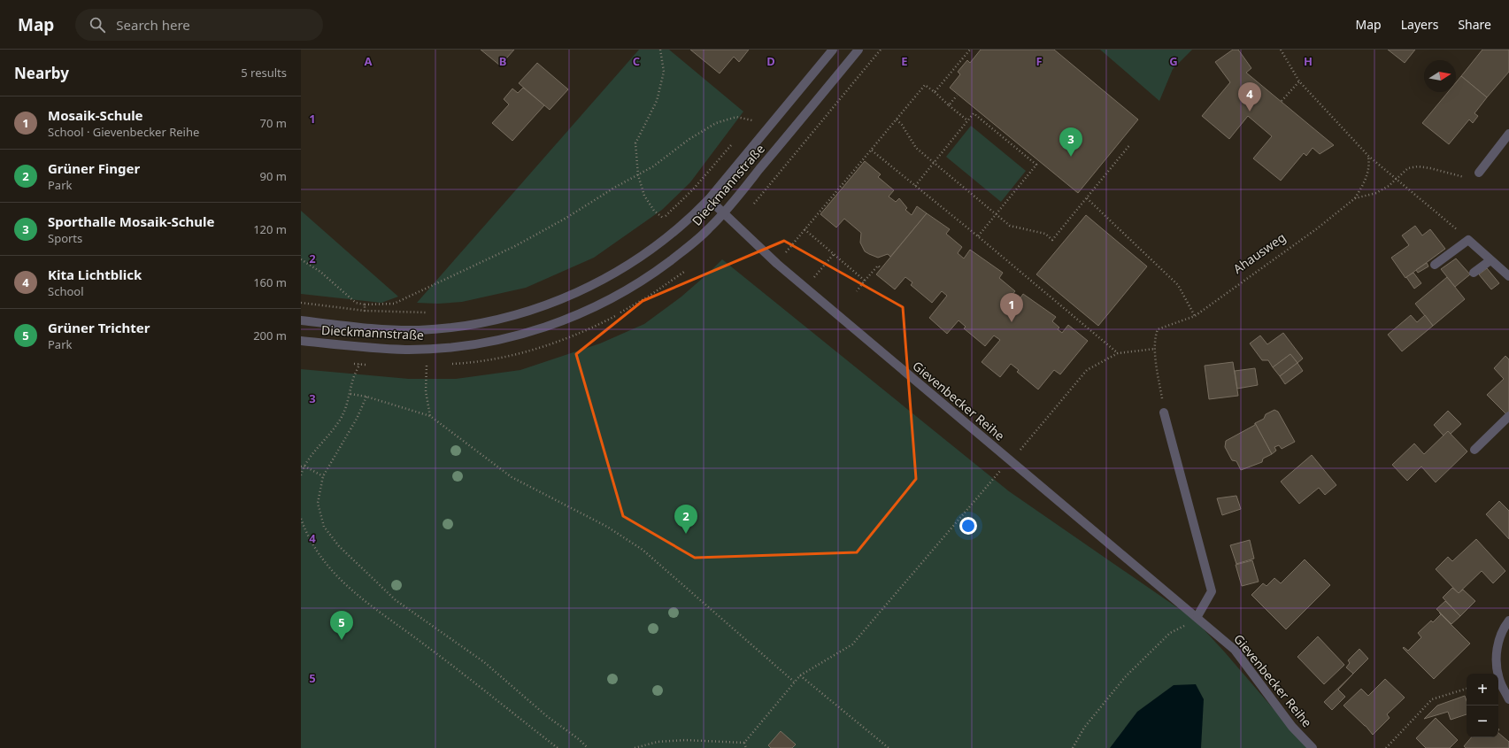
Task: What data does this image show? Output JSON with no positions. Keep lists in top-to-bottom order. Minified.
{"streets":{"street":["Dieckmannstraße","Gievenbecker Reihe"],"path":["Ahausweg"]},"crossings":[["Dieckmannstraße","Gievenbecker Reihe"]],"north":"right","page":{"header":"Map","search":"Search here","nav":["Map","Layers","Share"],"heading":["Nearby","5 results"],"pins":["4","3","1","2","5"],"list":[{"mark":"1","name":"Mosaik-Schule","note":"School · Gievenbecker Reihe","value":"70 m"},{"mark":"2","name":"Grüner Finger","note":"Park","value":"90 m"},{"mark":"3","name":"Sporthalle Mosaik-Schule","note":"Sports","value":"120 m"},{"mark":"4","name":"Kita Lichtblick","note":"School","value":"160 m"},{"mark":"5","name":"Grüner Trichter","note":"Park","value":"200 m"}],"map_buttons":["+","−"]},"grid":{"columns":["A","B","C","D","E","F","G","H"],"rows":["1","2","3","4","5"]}}
